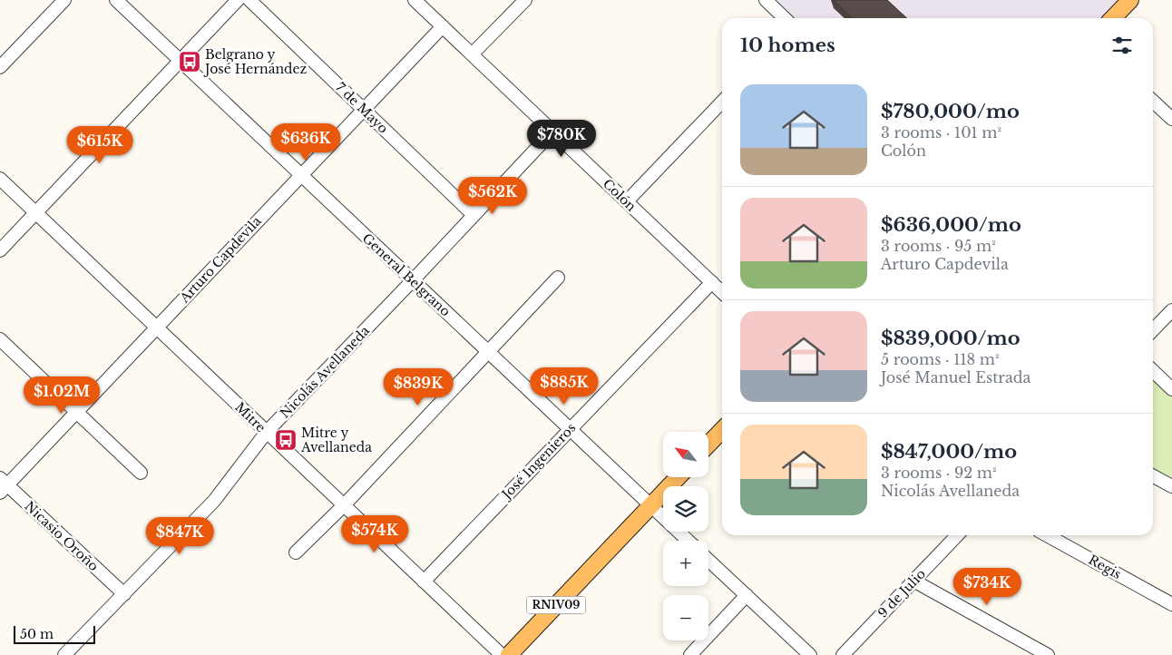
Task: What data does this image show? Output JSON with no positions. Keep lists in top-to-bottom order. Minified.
{"streets":{"main road":["RN1V09"],"street":["7 de Mayo","Colón","Arturo Capdevila","General Belgrano","Nicolás Avellaneda","Mitre","José Ingenieros","Nicasio Oroño","Regis","9 de Julio"]},"crossings":[["7 de Mayo","Arturo Capdevila"],["7 de Mayo","Nicolás Avellaneda"],["Colón","Arturo Capdevila"],["Colón","Nicolás Avellaneda"],["Colón","José Ingenieros"],["Arturo Capdevila","General Belgrano"],["Arturo Capdevila","Mitre"],["Arturo Capdevila","Nicasio Oroño"],["General Belgrano","Nicolás Avellaneda"],["General Belgrano","José Ingenieros"],["General Belgrano","RN1V09"],["Nicolás Avellaneda","Mitre"],["Nicolás Avellaneda","Nicasio Oroño"],["Mitre","José Ingenieros"]],"places":{"bus stop":["Belgrano y José Hernández","Mitre y Avellaneda"]},"scale_bar":"50 m","north":"top left","page":{"heading":"10 homes","list":[{"name":"$780,000/mo","note":"3 rooms · 101 m² · Colón"},{"name":"$636,000/mo","note":"3 rooms · 95 m² · Arturo Capdevila"},{"name":"$839,000/mo","note":"5 rooms · 118 m² · José Manuel Estrada"},{"name":"$847,000/mo","note":"3 rooms · 92 m² · Nicolás Avellaneda"}],"price":["$780K","$636K","$615K","$562K","$885K","$839K","$1.02M","$574K","$847K","$734K"],"map_buttons":["+","−"],"scale":"50 m"}}
